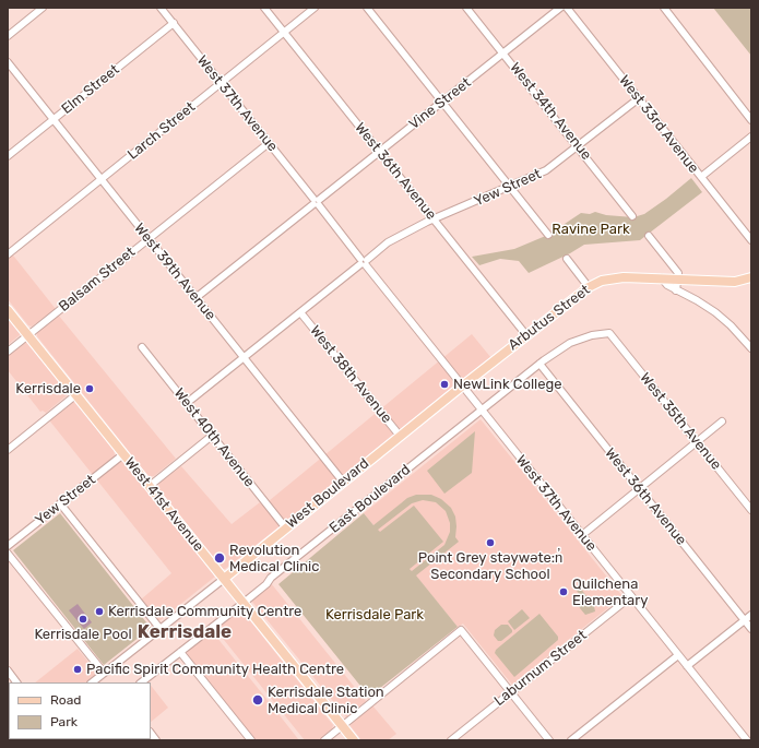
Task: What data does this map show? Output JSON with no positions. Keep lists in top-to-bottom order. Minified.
{"streets":{"main road":["Arbutus Street","West Boulevard","West 41st Avenue"],"street":["Elm Street","West 37th Avenue","Vine Street","West 34th Avenue","West 33rd Avenue","Larch Street","West 36th Avenue","Yew Street","West 39th Avenue","Balsam Street","West 38th Avenue","West 35th Avenue","West 40th Avenue","East Boulevard","Laburnum Street"]},"crossings":[["Elm Street","West 37th Avenue"],["Elm Street","West 39th Avenue"],["West 37th Avenue","Vine Street"],["West 37th Avenue","Larch Street"],["West 37th Avenue","Yew Street"],["West 37th Avenue","Balsam Street"],["West 37th Avenue","Arbutus Street"],["West 37th Avenue","West Boulevard"],["West 37th Avenue","East Boulevard"],["West 37th Avenue","Laburnum Street"],["Vine Street","West 34th Avenue"],["Vine Street","West 36th Avenue"],["Vine Street","West 39th Avenue"],["West 34th Avenue","Yew Street"],["West 33rd Avenue","Yew Street"],["Larch Street","West 36th Avenue"],["Larch Street","West 39th Avenue"],["West 36th Avenue","Yew Street"],["West 36th Avenue","Arbutus Street"],["West 36th Avenue","East Boulevard"],["Yew Street","West 39th Avenue"],["Yew Street","West 38th Avenue"],["Yew Street","West 40th Avenue"],["Yew Street","West 41st Avenue"],["West 39th Avenue","Balsam Street"],["West 39th Avenue","West Boulevard"],["Balsam Street","West 41st Avenue"],["Arbutus Street","West Boulevard"],["West 38th Avenue","West Boulevard"],["West 35th Avenue","East Boulevard"],["West 40th Avenue","West Boulevard"],["West Boulevard","West 41st Avenue"],["East Boulevard","West 41st Avenue"]],"districts":["Kerrisdale"],"parks":["Ravine Park","Kerrisdale Park"],"places":["NewLink College","Kerrisdale","Point Grey stəywəte:n̓ Secondary School","Revolution Medical Clinic","Quilchena Elementary","Kerrisdale Community Centre","Kerrisdale Pool","Pacific Spirit Community Health Centre","Kerrisdale Station Medical Clinic"],"legend":["Road","Park"]}
